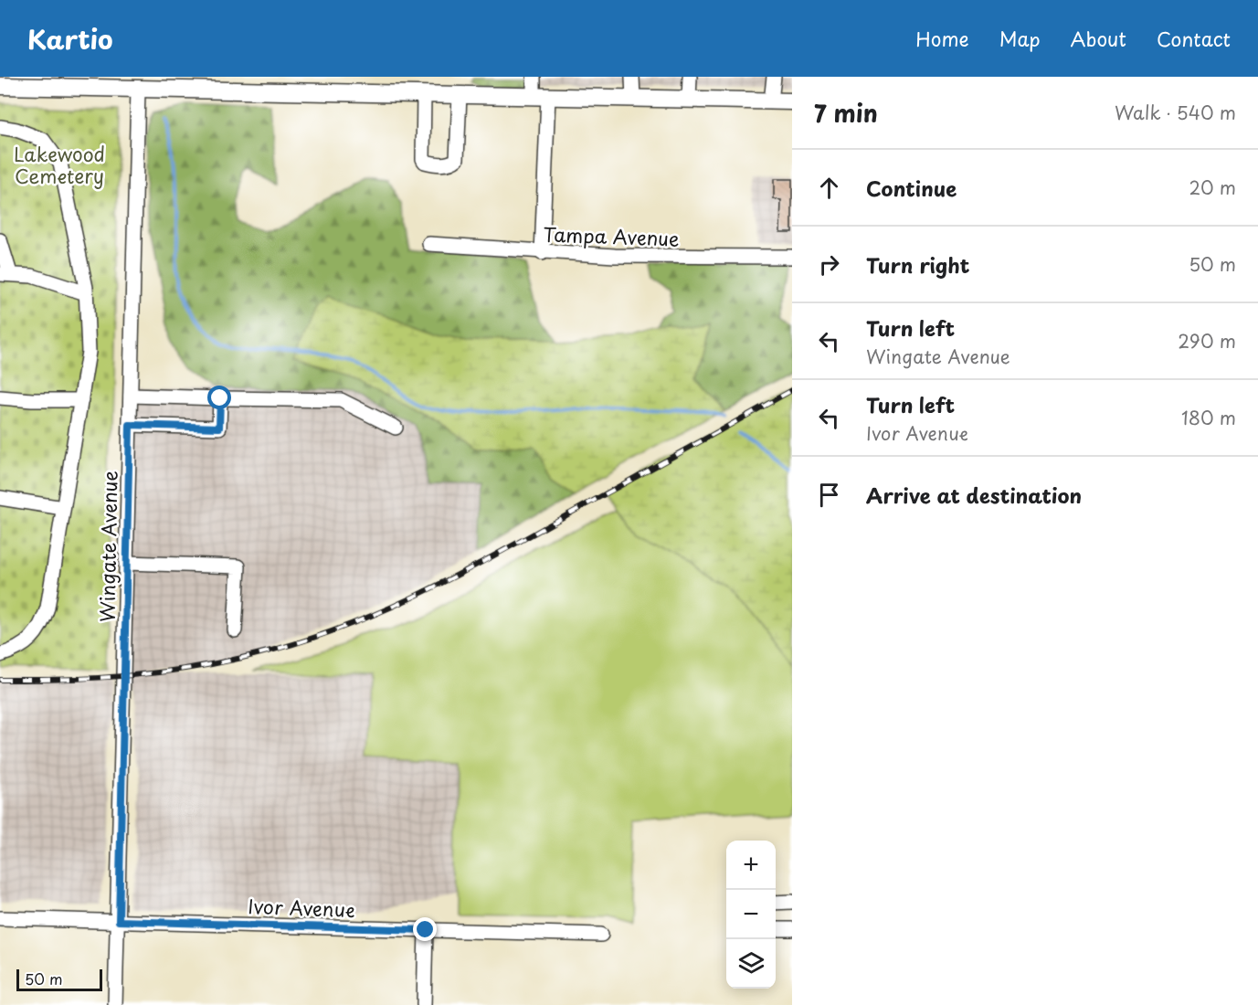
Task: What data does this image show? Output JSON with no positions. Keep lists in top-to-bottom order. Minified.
{"streets":{"street":["Tampa Avenue","Wingate Avenue","Ivor Avenue"]},"crossings":[["Wingate Avenue","Ivor Avenue"]],"parks":["Lakewood Cemetery"],"scale_bar":"50 m","page":{"header":"Kartio","nav":["Home","Map","About","Contact"],"heading":["7 min","Walk · 540 m"],"list":[["Continue","20 m"],["Turn right","50 m"],["Turn left","Wingate Avenue","290 m"],["Turn left","Ivor Avenue","180 m"],"Arrive at destination"],"map_buttons":["+","−"],"scale":"50 m"}}
